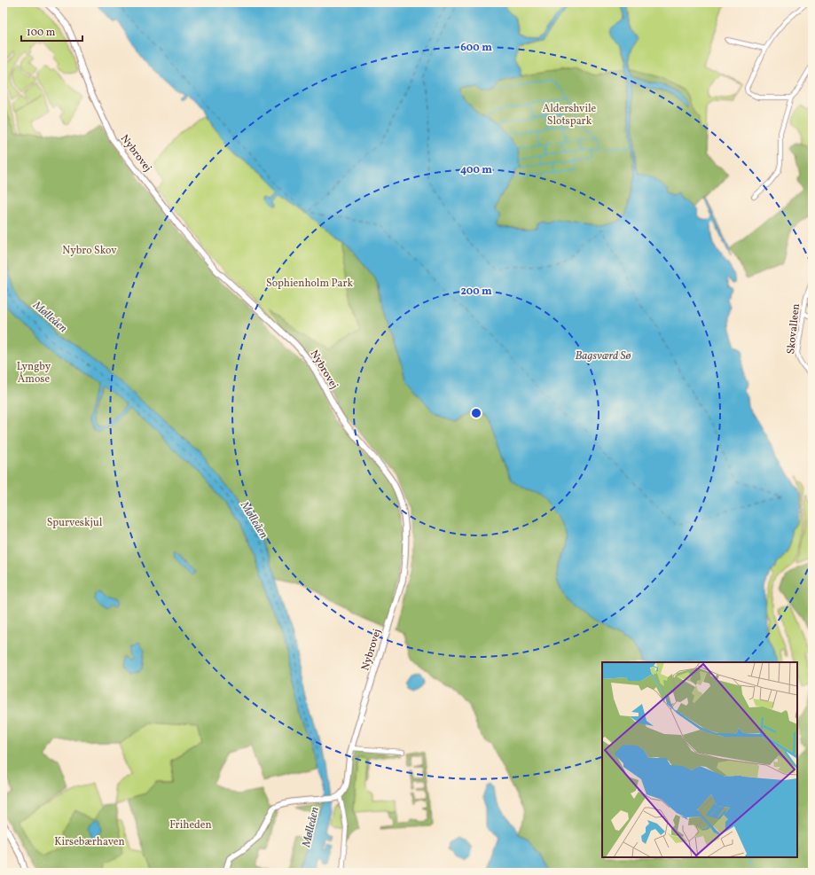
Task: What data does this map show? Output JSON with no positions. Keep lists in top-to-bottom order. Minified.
{"streets":{"street":["Nybrovej","Skovalleen"]},"water":["Mølleåen","Bagsværd Sø"],"parks":["Aldershvile Slotspark","Nybro Skov","Sophienholm Park","Lyngby Åmose","Spurveskjul","Friheden","Kirsebærhaven"],"scale_bar":"100 m","rings":["600 m","400 m","200 m"]}
